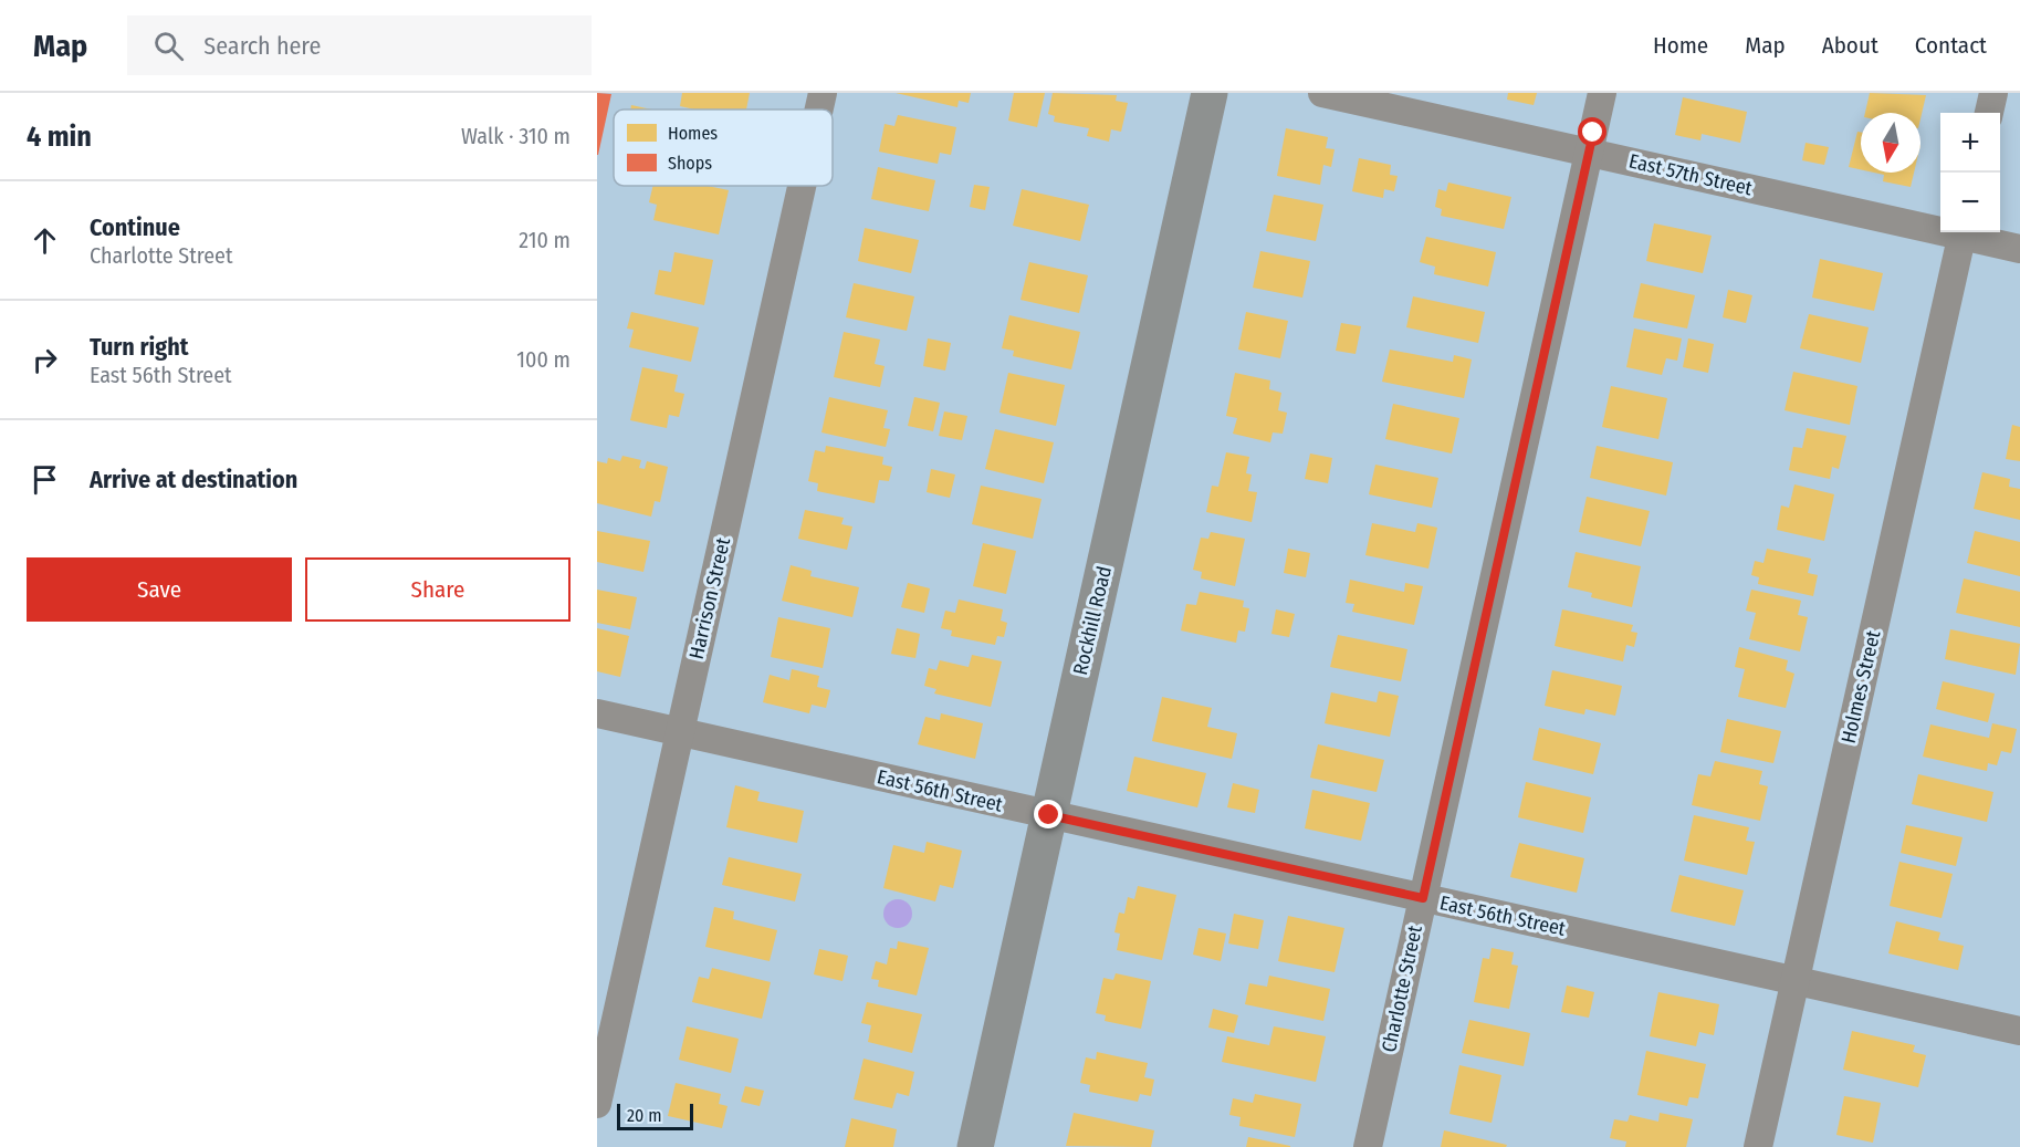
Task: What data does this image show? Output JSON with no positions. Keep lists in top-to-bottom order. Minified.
{"streets":{"main road":["Rockhill Road"],"street":["East 57th Street","Harrison Street","Holmes Street","East 56th Street","Charlotte Street"]},"crossings":[["East 57th Street","Charlotte Street"],["Harrison Street","East 56th Street"],["Rockhill Road","East 56th Street"],["Holmes Street","East 56th Street"],["East 56th Street","Charlotte Street"]],"legend":["Homes","Shops"],"scale_bar":"20 m","north":"bottom","page":{"header":"Map","search":"Search here","nav":["Home","Map","About","Contact"],"heading":["4 min","Walk · 310 m"],"map_buttons":["+","−"],"list":[["Continue","Charlotte Street","210 m"],["Turn right","East 56th Street","100 m"],"Arrive at destination"],"buttons":["Save","Share"],"scale":"20 m"}}
